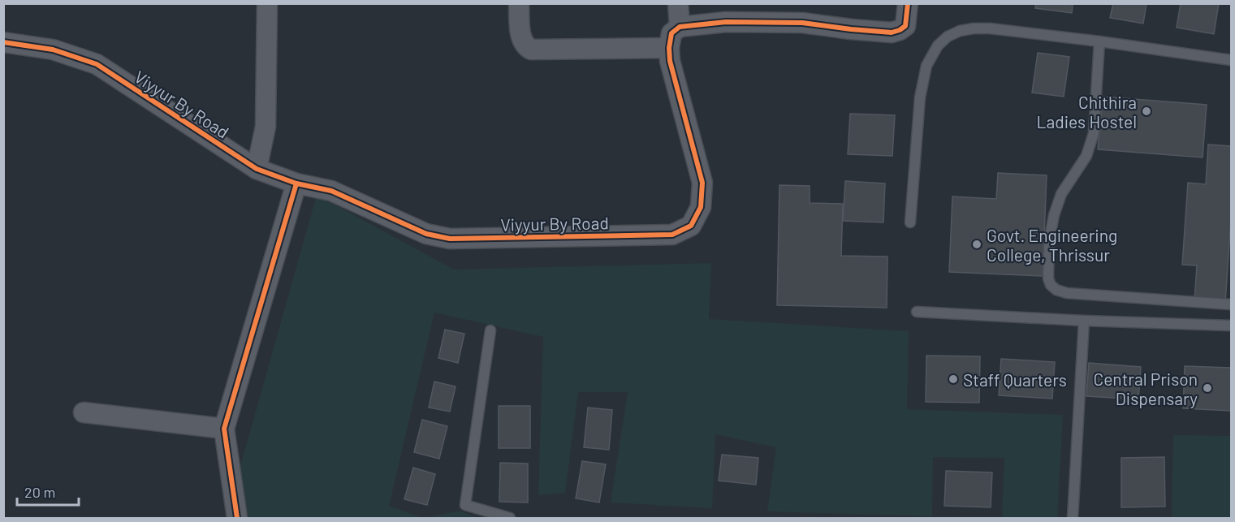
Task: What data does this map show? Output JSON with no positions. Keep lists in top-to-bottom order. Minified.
{"streets":{"street":["Viyyur By Road"]},"places":["Chithira Ladies Hostel","Govt. Engineering College, Thrissur","Staff Quarters","Central Prison Dispensary"],"scale_bar":"20 m"}
